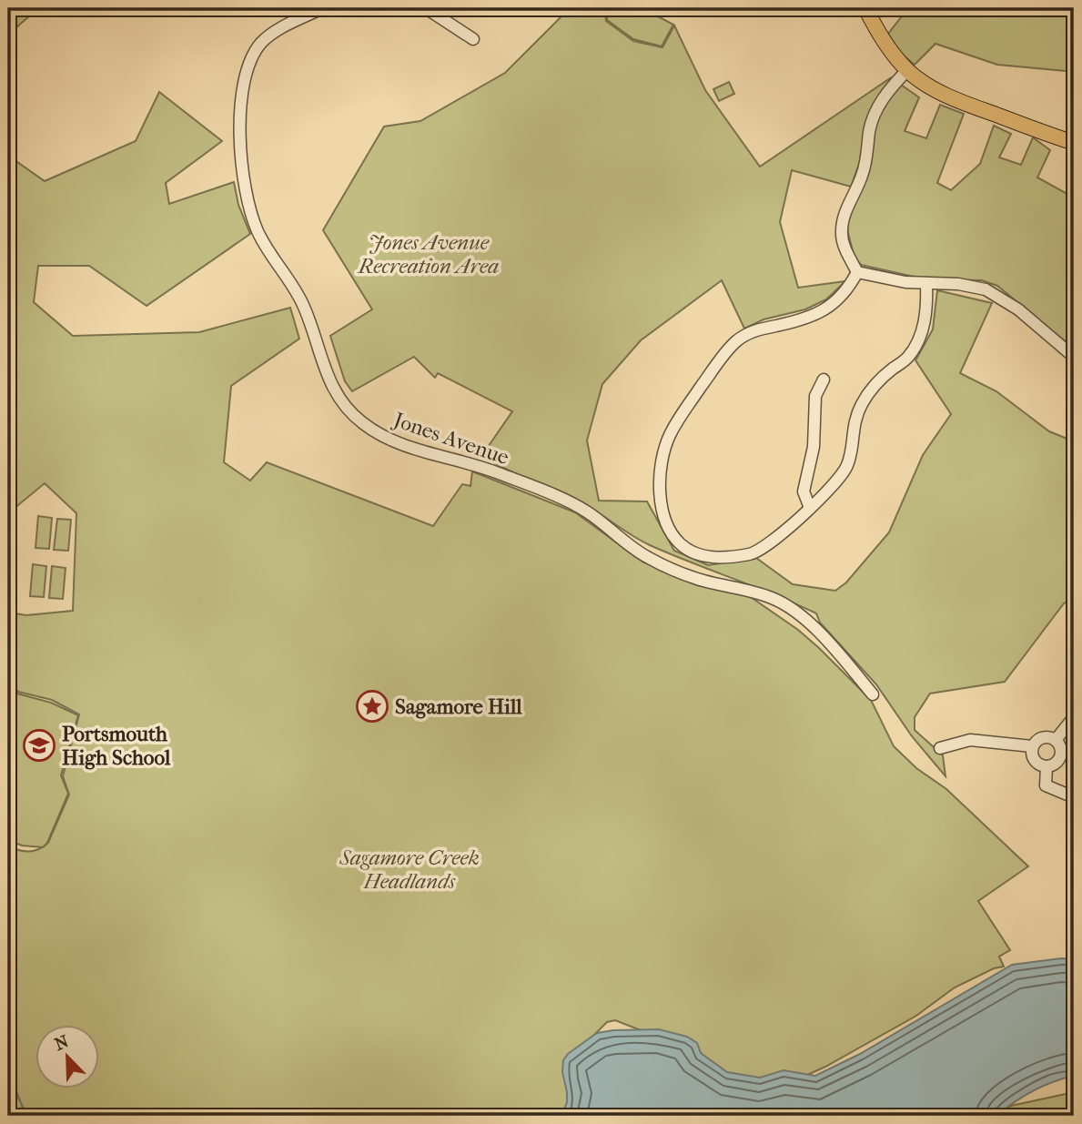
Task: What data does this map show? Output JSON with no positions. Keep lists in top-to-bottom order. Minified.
{"streets":{"street":["Jones Avenue"]},"parks":["Jones Avenue Recreation Area","Sagamore Creek Headlands"],"places":{"place":["Sagamore Hill"],"school or university":["Portsmouth High School"]},"north":"top left"}
